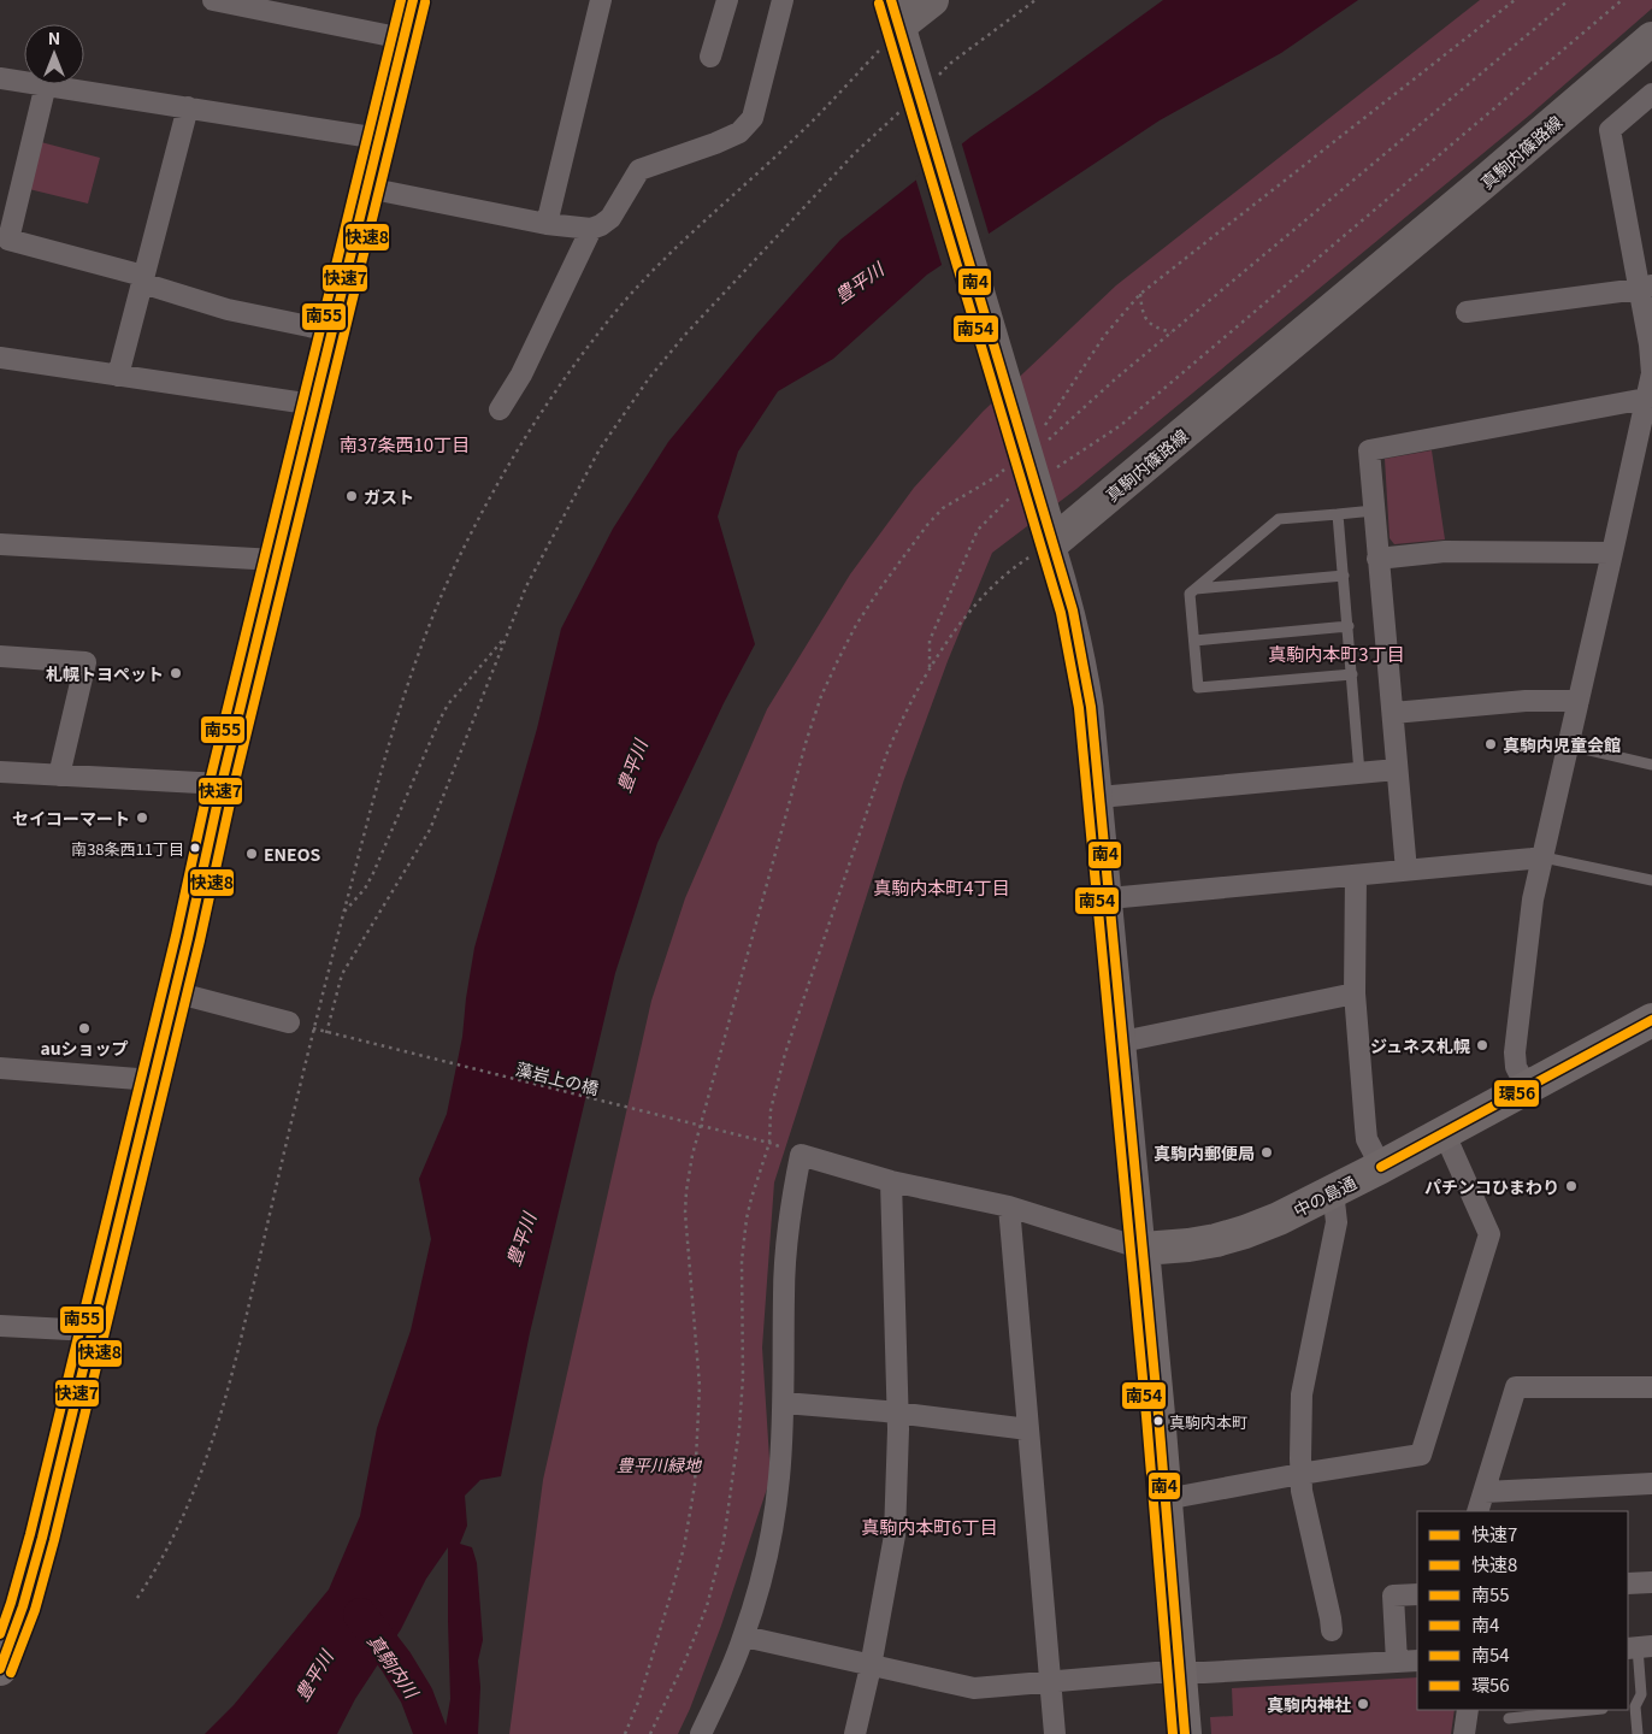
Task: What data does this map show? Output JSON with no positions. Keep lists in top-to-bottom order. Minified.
{"streets":{"highway":["中の島通"],"main road":["真駒内篠路線"],"path":["藻岩上の橋"]},"districts":["南37条西10丁目","真駒内本町3丁目","真駒内本町4丁目","真駒内本町6丁目"],"water":["豊平川","真駒内川"],"parks":["豊平川緑地"],"places":["ガスト","札幌トヨペット","真駒内児童会館","セイコーマート","南38条西11丁目","ENEOS","auショップ","ジュネス札幌","真駒内郵便局","パチンコひまわり","真駒内本町","真駒内神社"],"lines":["transit line 快速7","transit line 南55","transit line 南4","transit line 快速8","transit line 南54","transit line 環56"],"legend":["快速7","快速8","南55","南4","南54","環56"],"north":"top"}
